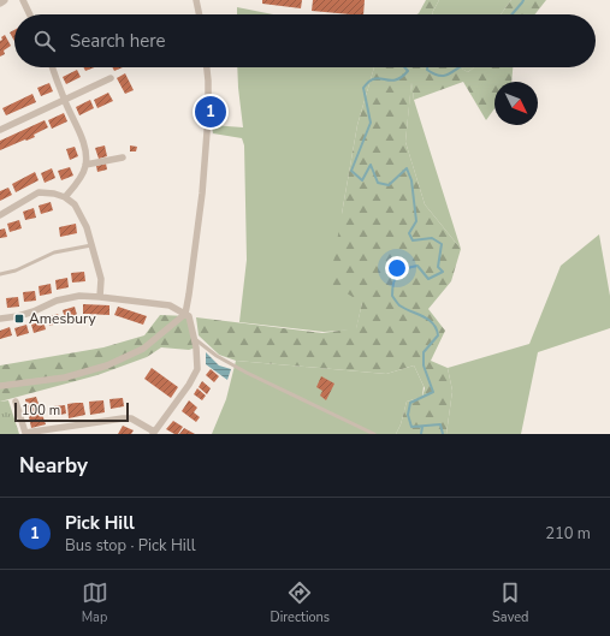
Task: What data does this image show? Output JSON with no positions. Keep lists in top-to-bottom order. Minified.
{"places":{"transit":["Amesbury"]},"scale_bar":"100 m","north":"bottom right","page":{"search":"Search here","pins":"1","scale":"100 m","heading":"Nearby","list":[{"mark":"1","name":"Pick Hill","note":"Bus stop · Pick Hill","value":"210 m"}],"nav":["Map","Directions","Saved"]}}
